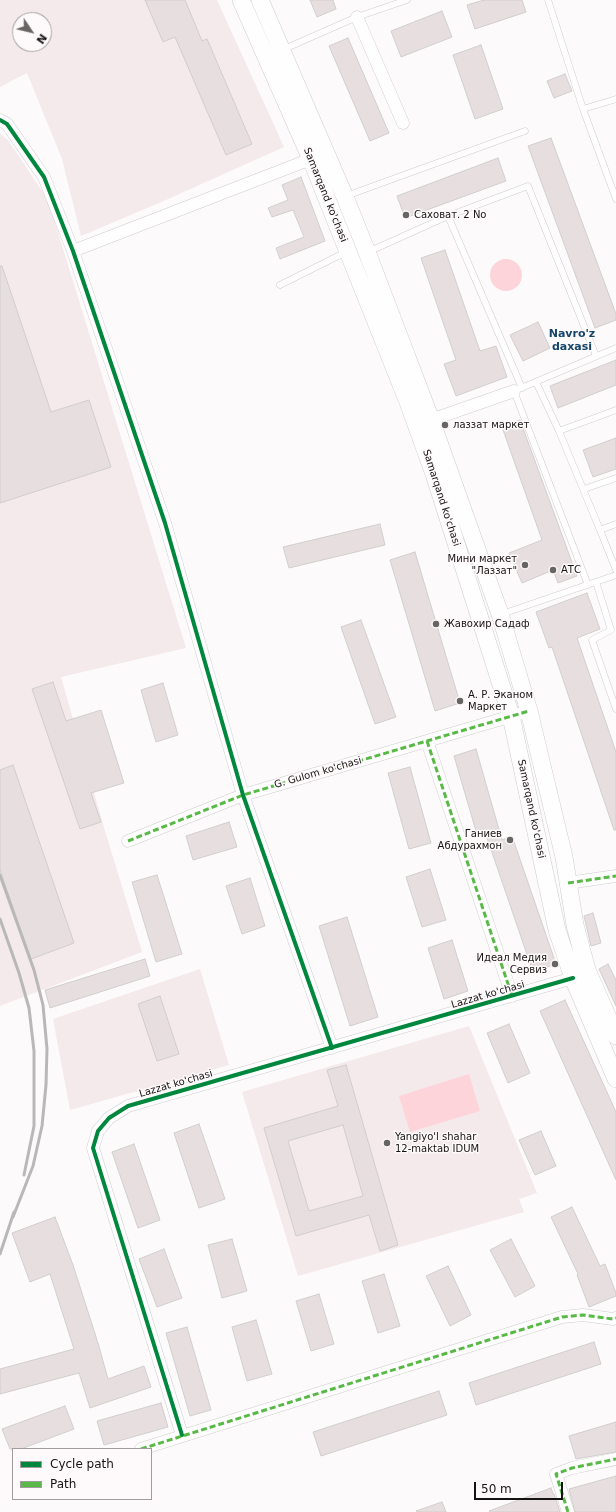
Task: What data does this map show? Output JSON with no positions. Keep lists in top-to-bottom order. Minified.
{"streets":{"main road":["Samarqand ko'chasi"],"street":["G. Gulom ko'chasi","Lazzat ko'chasi"]},"crossings":[["Samarqand ko'chasi","G. Gulom ko'chasi"],["Samarqand ko'chasi","Lazzat ko'chasi"]],"districts":["Navro'z daxasi"],"places":["Саховат. 2 No","лаззат маркет","Мини маркет \"Лаззат\"","АТС","Жавохир Садаф","А. Р. Эканом Маркет","Ганиев Абдурахмон","Идеал Медия Сервиз","Yangiyo'l shahar 12-maktab IDUM"],"legend":["Cycle path","Path"],"scale_bar":"50 m","north":"bottom right"}
